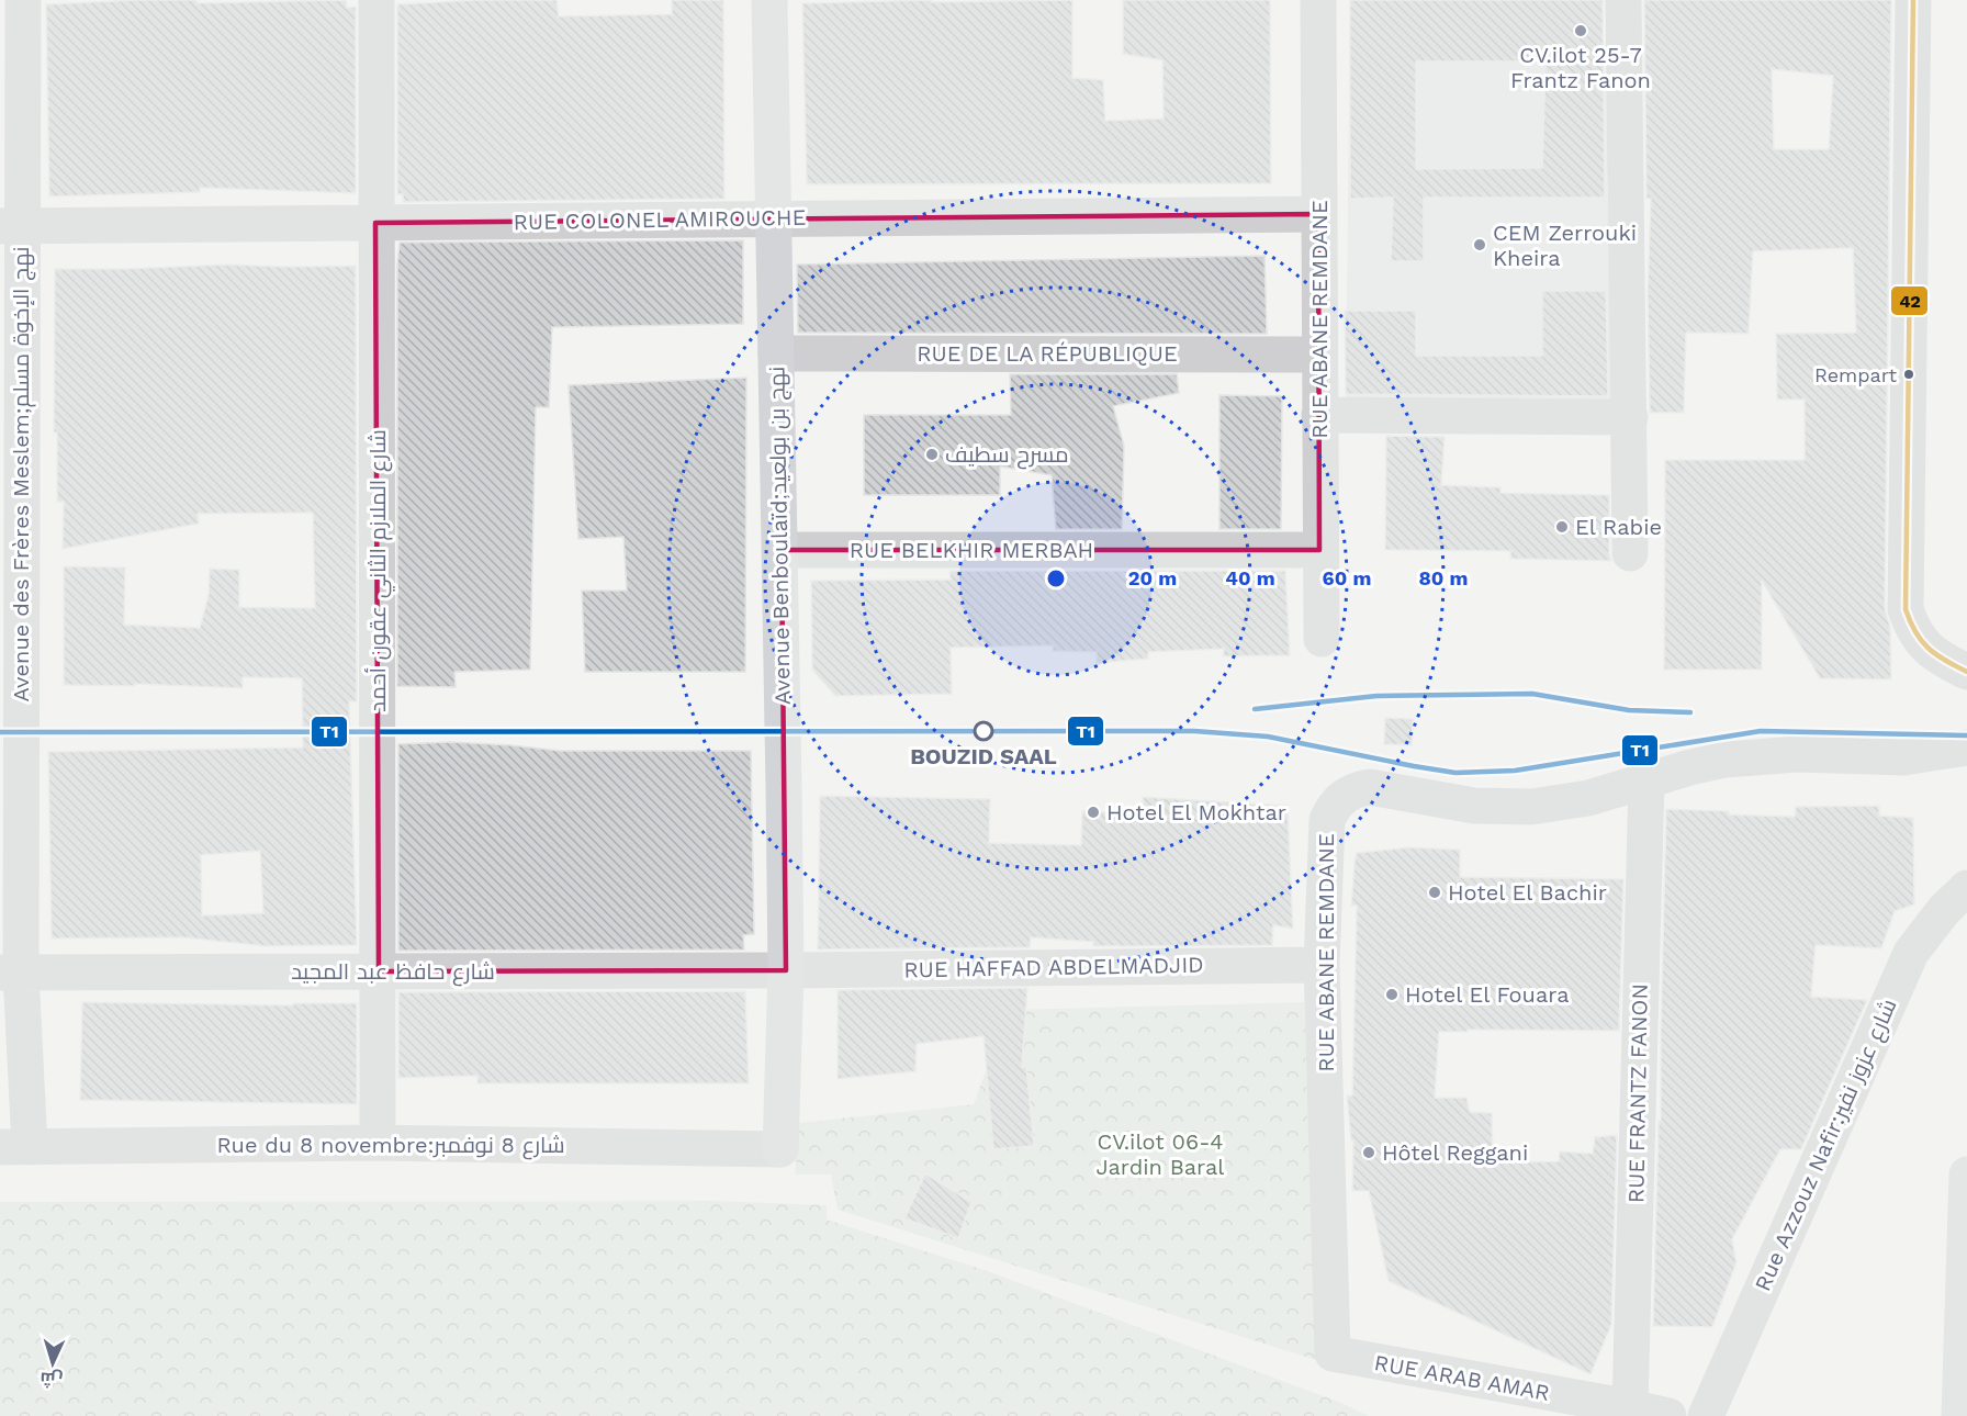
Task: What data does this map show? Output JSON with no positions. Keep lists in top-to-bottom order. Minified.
{"streets":{"street":["RUE COLONEL AMIROUCHE","RUE ABANE REMDANE","RUE DE LA RÉPUBLIQUE","Avenue des Frères Meslem;نهج الإخوة مسلم","Avenue Benboulaïd;نهج بن بولعيد","RUE BELKHIR MERBAH","شارع الملازم الثاني عقون أحمد","RUE HAFFAD ABDELMADJID","شارع حافظ عبد المجيد","RUE FRANTZ FANON","Rue du 8 novembre;شارع 8 نوفمبر","Rue Azzouz Nafir;شارع عزوز نفير","RUE ARAB AMAR"]},"crossings":[["RUE COLONEL AMIROUCHE","RUE ABANE REMDANE"],["RUE COLONEL AMIROUCHE","Avenue des Frères Meslem;نهج الإخوة مسلم"],["RUE COLONEL AMIROUCHE","Avenue Benboulaïd;نهج بن بولعيد"],["RUE COLONEL AMIROUCHE","شارع الملازم الثاني عقون أحمد"],["RUE ABANE REMDANE","RUE DE LA RÉPUBLIQUE"],["RUE ABANE REMDANE","RUE BELKHIR MERBAH"],["RUE ABANE REMDANE","RUE HAFFAD ABDELMADJID"],["RUE ABANE REMDANE","RUE FRANTZ FANON"],["RUE ABANE REMDANE","RUE ARAB AMAR"],["RUE DE LA RÉPUBLIQUE","Avenue Benboulaïd;نهج بن بولعيد"],["Avenue des Frères Meslem;نهج الإخوة مسلم","شارع حافظ عبد المجيد"],["Avenue des Frères Meslem;نهج الإخوة مسلم","Rue du 8 novembre;شارع 8 نوفمبر"],["Avenue Benboulaïd;نهج بن بولعيد","RUE BELKHIR MERBAH"],["Avenue Benboulaïd;نهج بن بولعيد","RUE HAFFAD ABDELMADJID"],["Avenue Benboulaïd;نهج بن بولعيد","شارع حافظ عبد المجيد"],["Avenue Benboulaïd;نهج بن بولعيد","Rue du 8 novembre;شارع 8 نوفمبر"],["شارع الملازم الثاني عقون أحمد","شارع حافظ عبد المجيد"],["شارع الملازم الثاني عقون أحمد","Rue du 8 novembre;شارع 8 نوفمبر"],["RUE HAFFAD ABDELMADJID","شارع حافظ عبد المجيد"],["RUE FRANTZ FANON","RUE ARAB AMAR"]],"parks":["CV.ilot 06-4 Jardin Baral"],"places":["CV.ilot 25-7 Frantz Fanon","CEM Zerrouki Kheira","Rempart","مسرح سطيف","El Rabie","BOUZID SAAL","Hotel El Mokhtar","Hotel El Bachir","Hotel El Fouara","Hôtel Reggani"],"lines":["transit line 42","transit line T1"],"north":"bottom","rings":["20 m","40 m","60 m","80 m"]}
